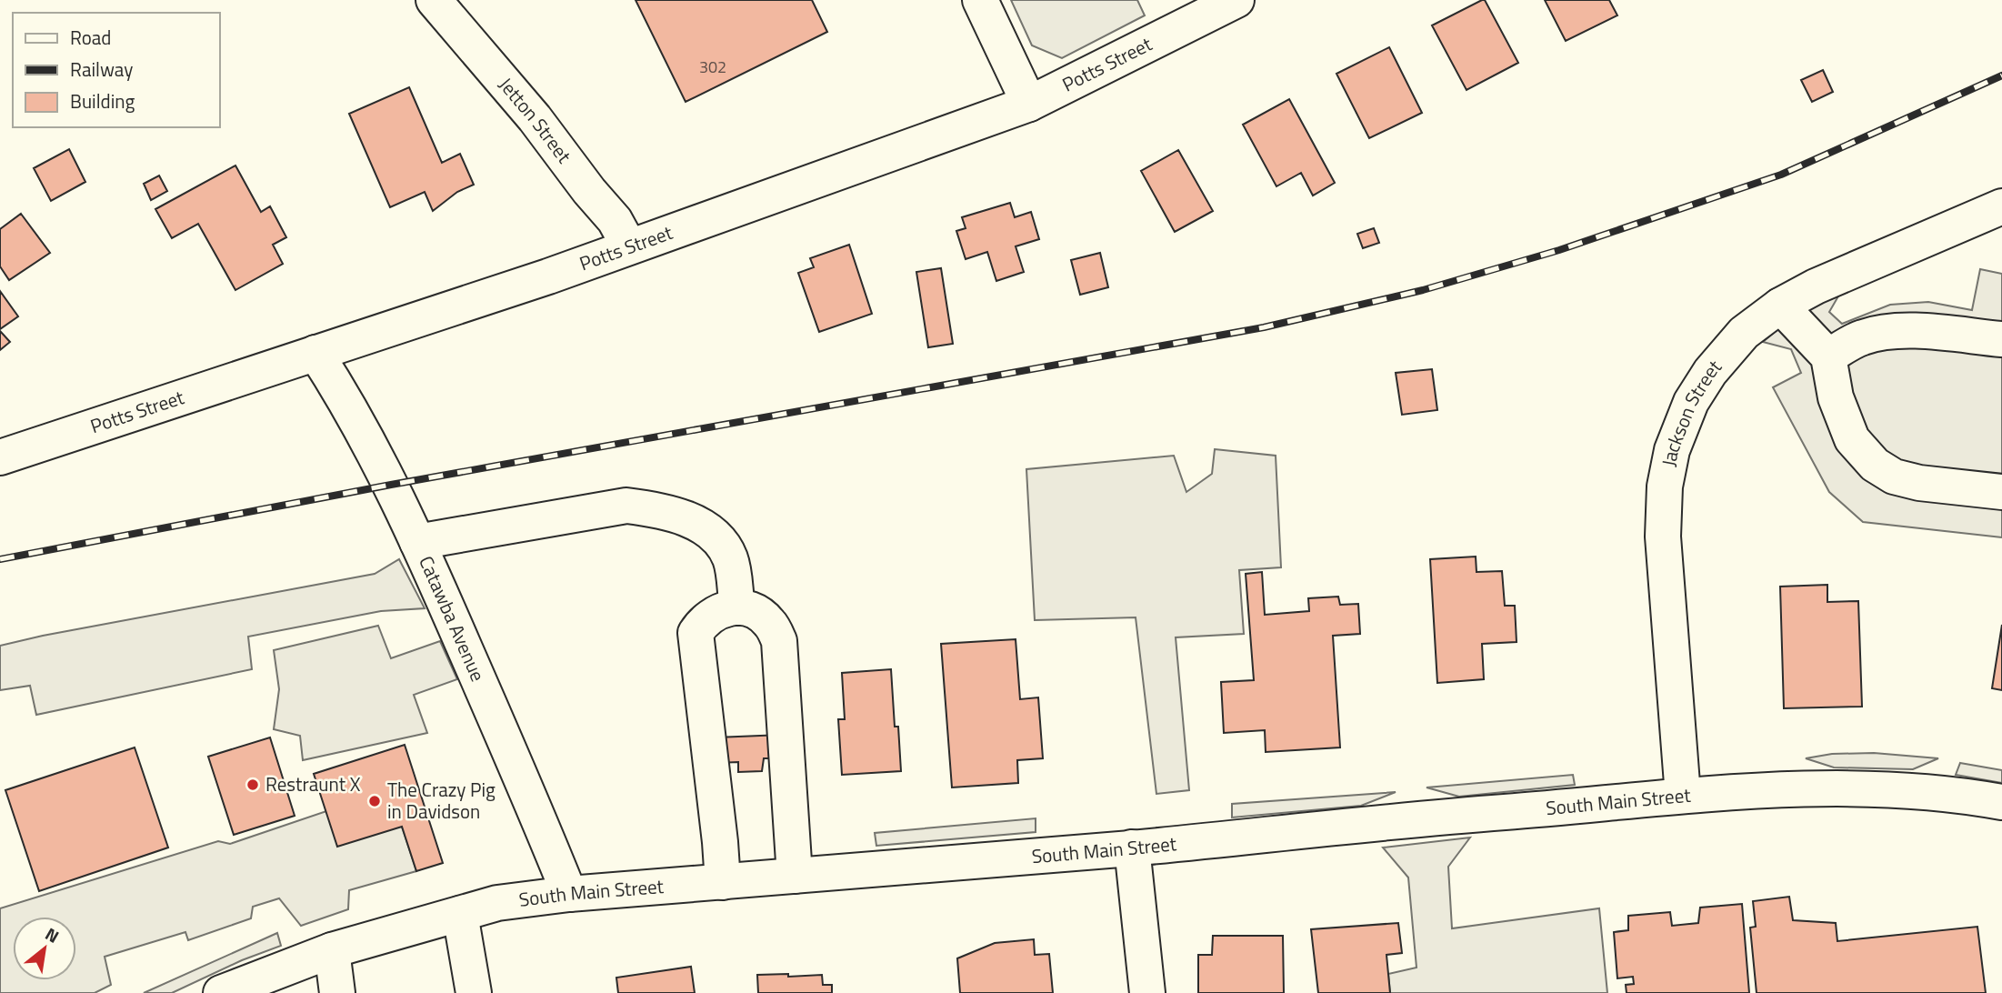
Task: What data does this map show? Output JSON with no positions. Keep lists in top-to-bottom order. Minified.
{"streets":{"street":["Potts Street","Jetton Street","Jackson Street","Catawba Avenue","South Main Street"]},"crossings":[["Potts Street","Jetton Street"],["Potts Street","Catawba Avenue"],["Jackson Street","South Main Street"],["Catawba Avenue","South Main Street"]],"places":["Restraunt X","The Crazy Pig in Davidson"],"house_numbers":["302"],"legend":["Road","Railway","Building"],"north":"top right"}
